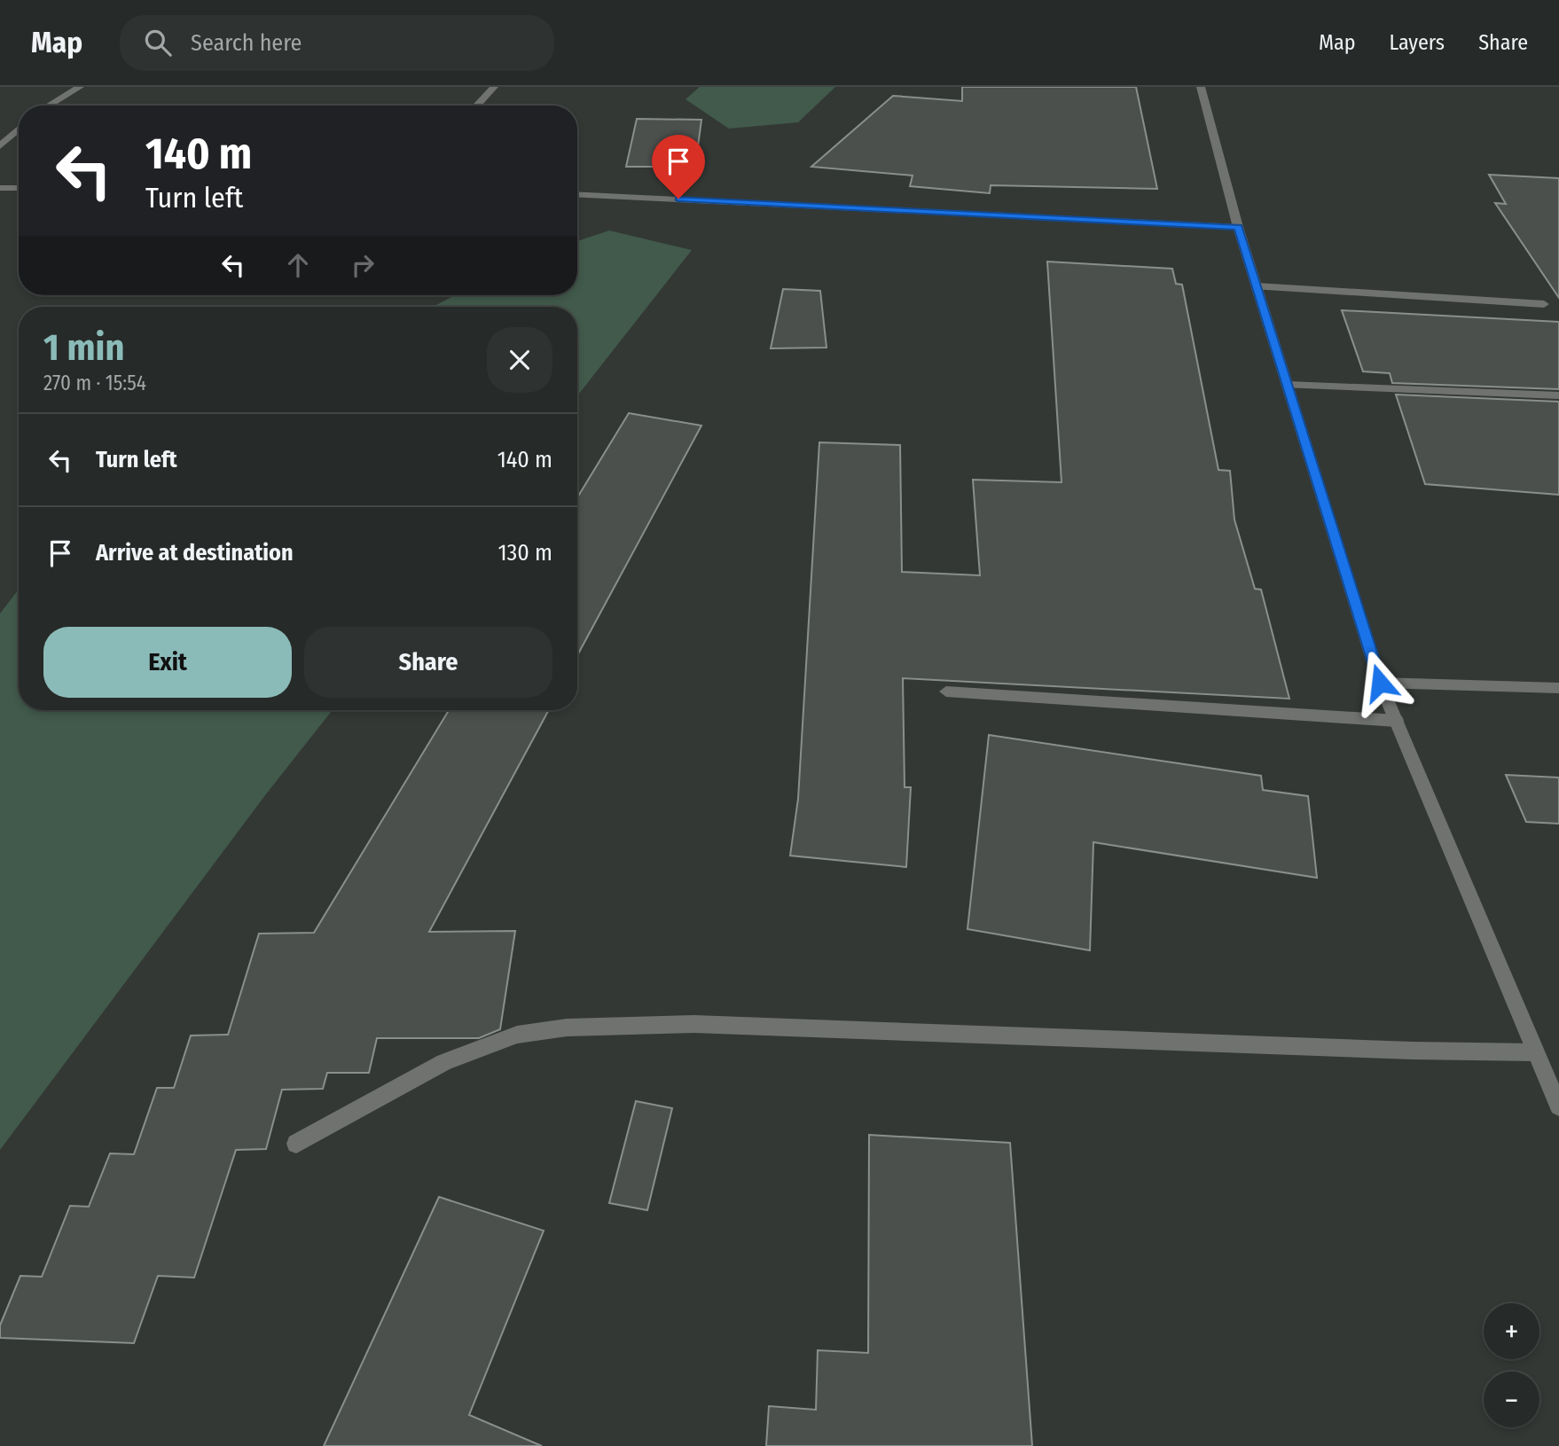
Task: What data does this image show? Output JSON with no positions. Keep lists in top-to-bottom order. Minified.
{"page":{"header":"Map","search":"Search here","nav":["Map","Layers","Share"],"turn":["140 m","Turn left"],"heading":["1 min","270 m · 15:54"],"list":[{"name":"Turn left","value":"140 m"},{"name":"Arrive at destination","value":"130 m"}],"buttons":["Exit","Share"],"map_buttons":["+","−"]}}
